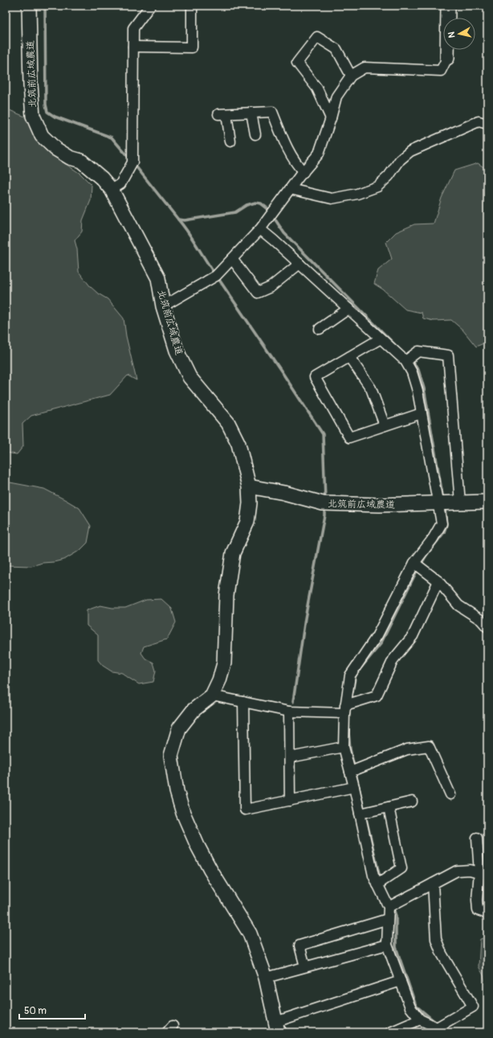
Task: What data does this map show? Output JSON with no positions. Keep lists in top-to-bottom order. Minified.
{"streets":{"street":["北筑前広域農道"]},"scale_bar":"50 m","north":"left"}
